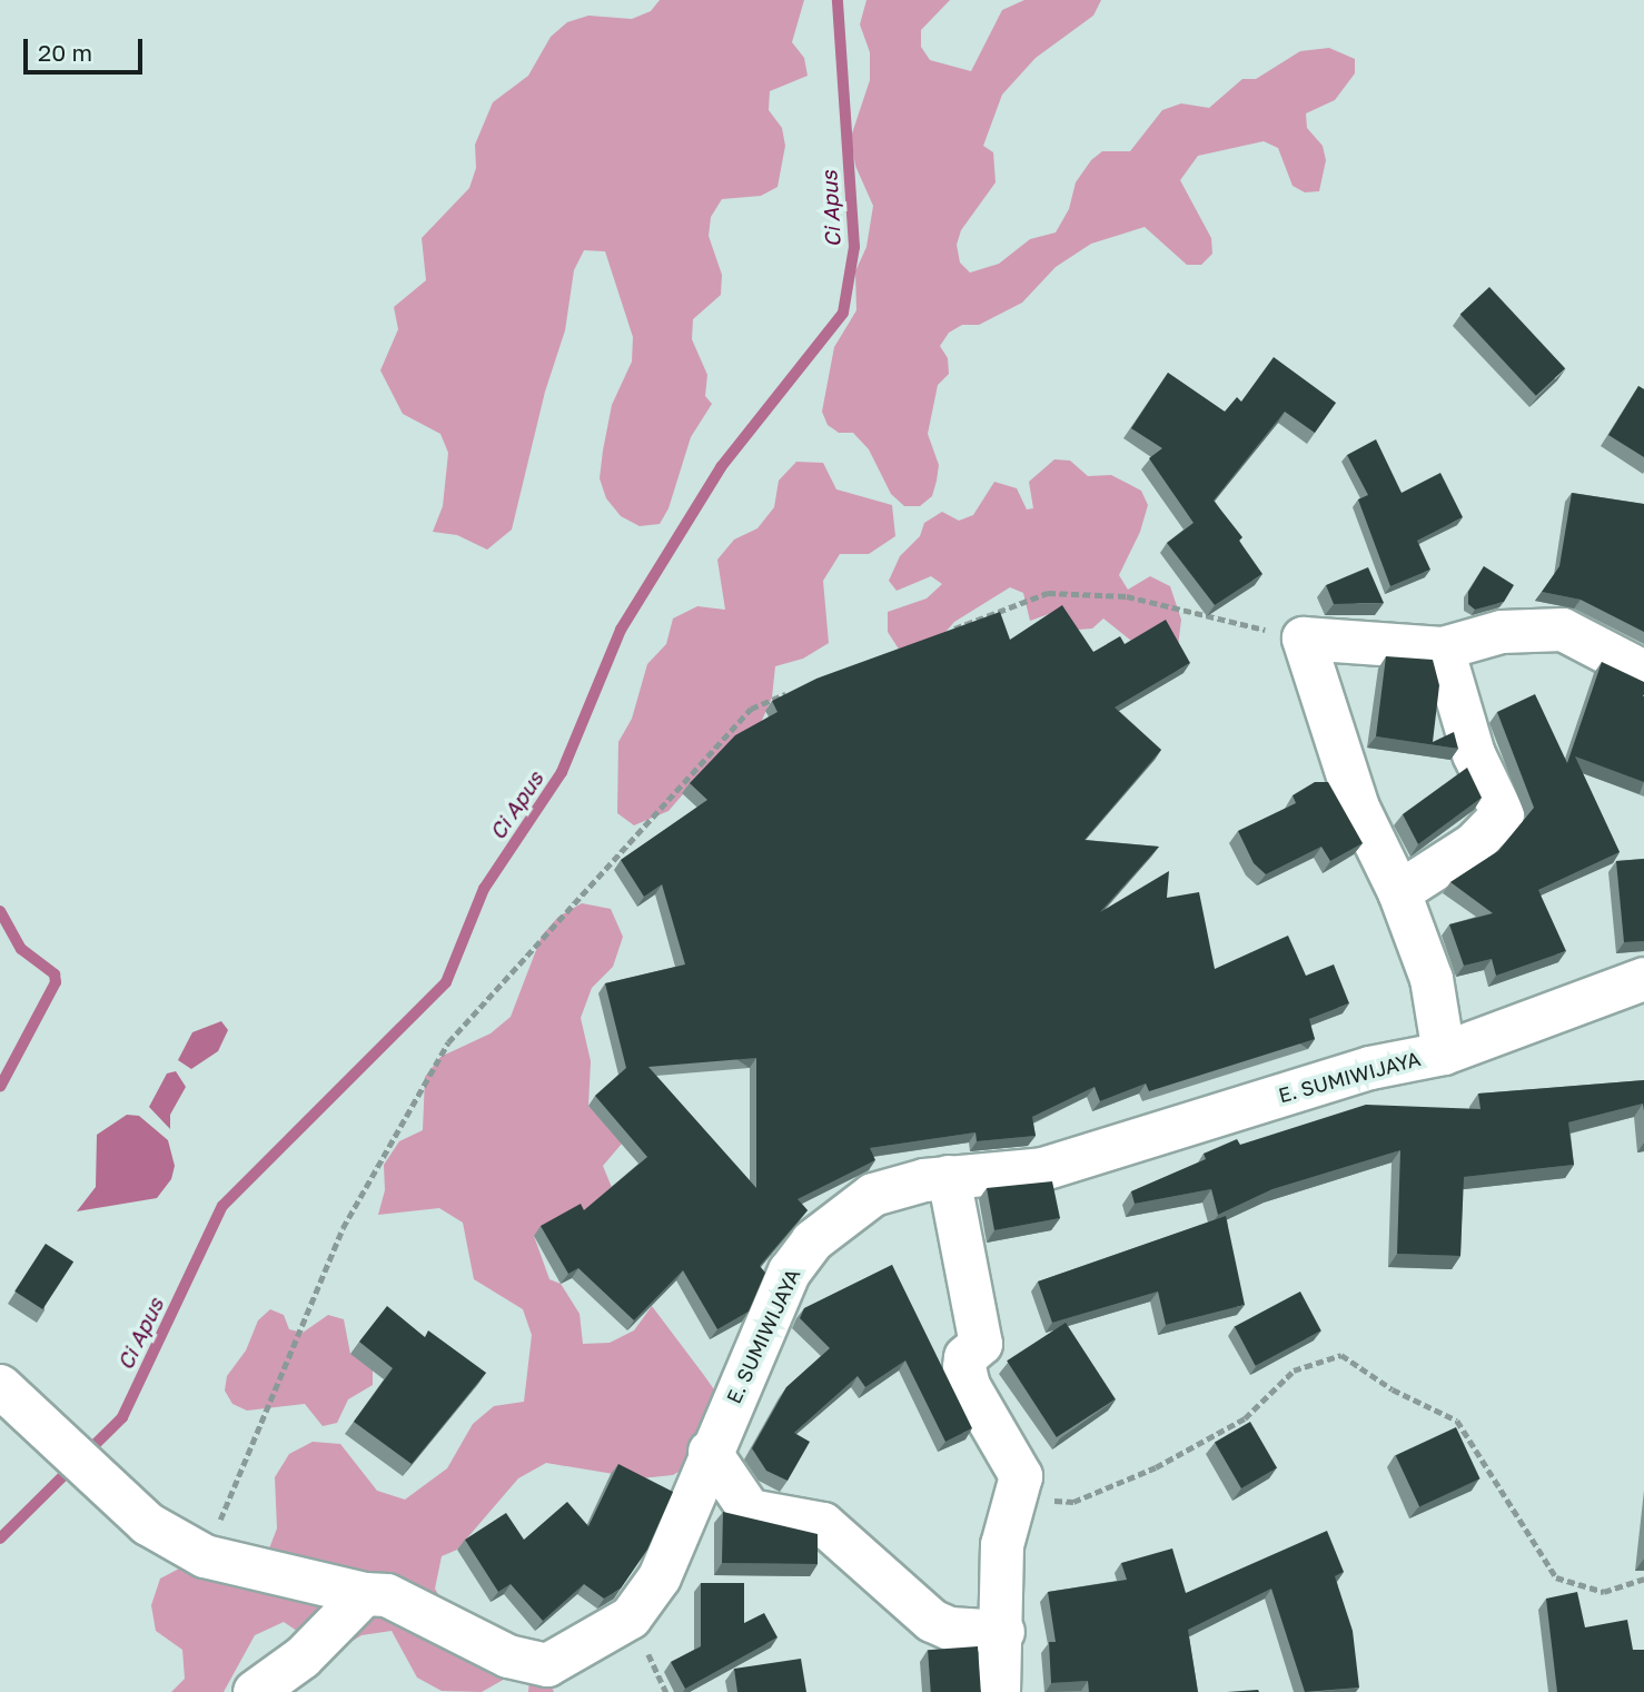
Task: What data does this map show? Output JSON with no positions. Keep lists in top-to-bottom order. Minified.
{"streets":{"street":["E. SUMIWIJAYA"]},"water":["Ci Apus"],"scale_bar":"20 m"}
